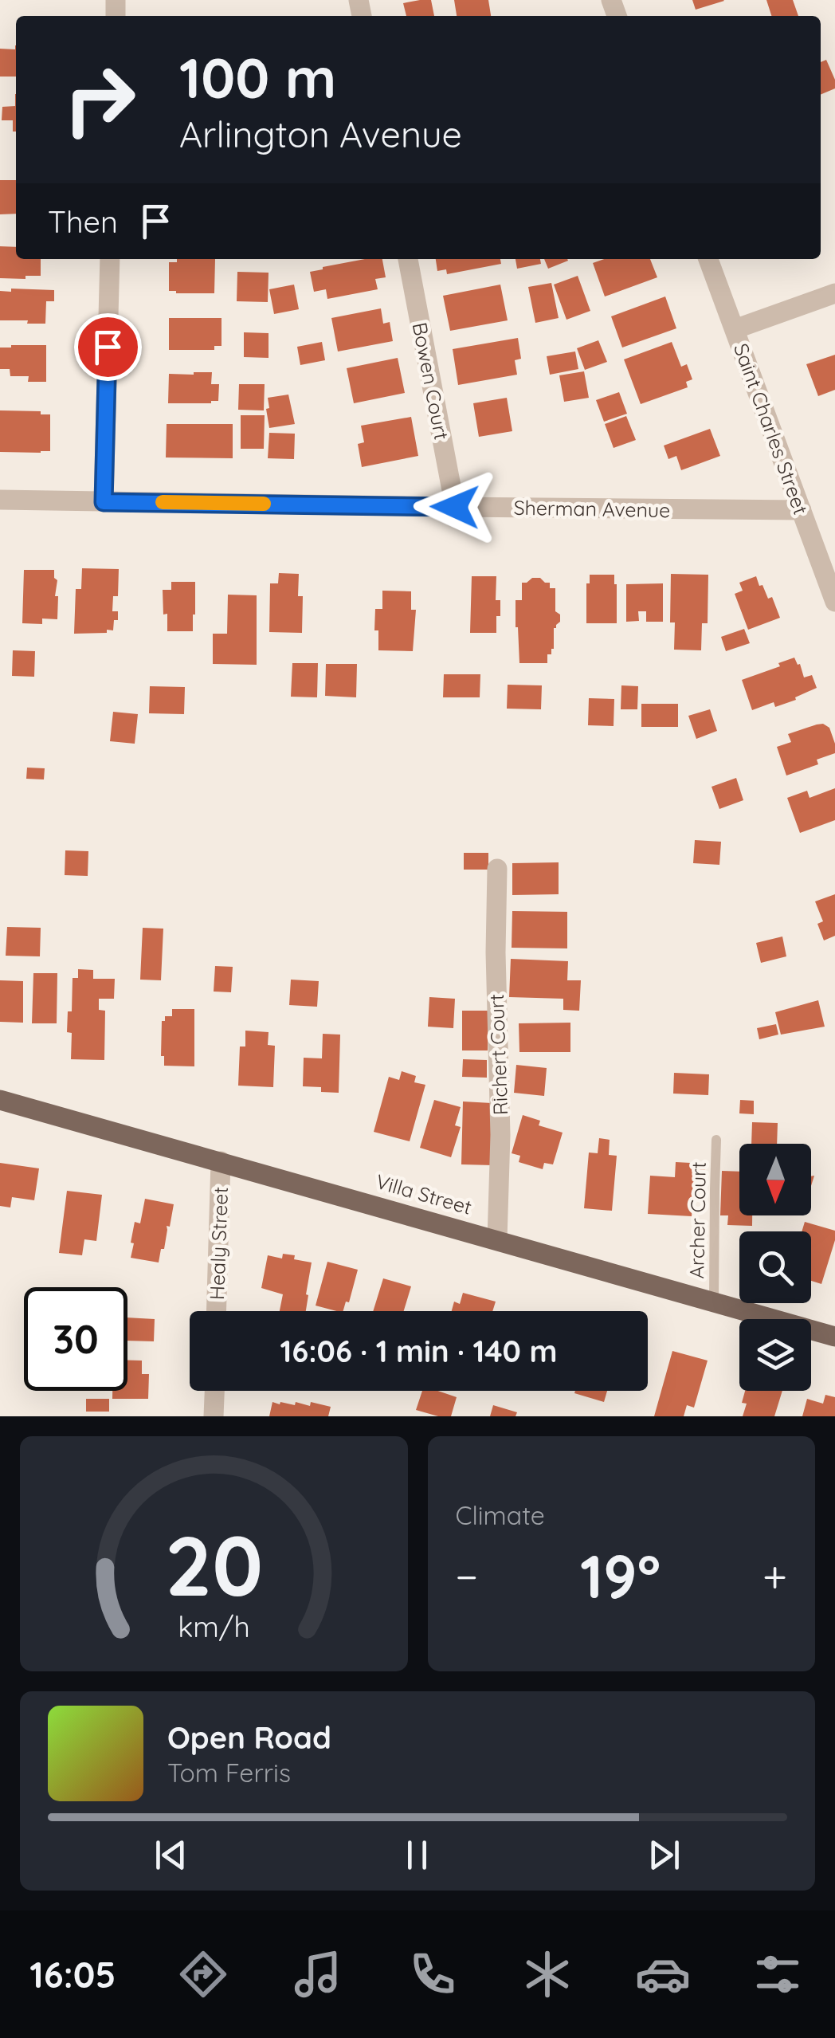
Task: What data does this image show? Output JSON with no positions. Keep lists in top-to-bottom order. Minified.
{"streets":{"main road":["Villa Street"],"street":["Bowen Court","Saint Charles Street","Sherman Avenue","Richert Court","Healy Street"],"lane":["Archer Court"]},"crossings":[["Bowen Court","Sherman Avenue"],["Saint Charles Street","Sherman Avenue"],["Richert Court","Villa Street"],["Villa Street","Archer Court"],["Villa Street","Healy Street"]],"north":"bottom","page":{"turn":["100 m","Arlington Avenue"],"then":"Then","limit":"30","trip":"16:06 · 1 min · 140 m","tile":"Climate","heat":["−","19°","+"],"song":["Open Road","Tom Ferris"],"tabs":"16:05","gauge":["20","km/h"]}}
